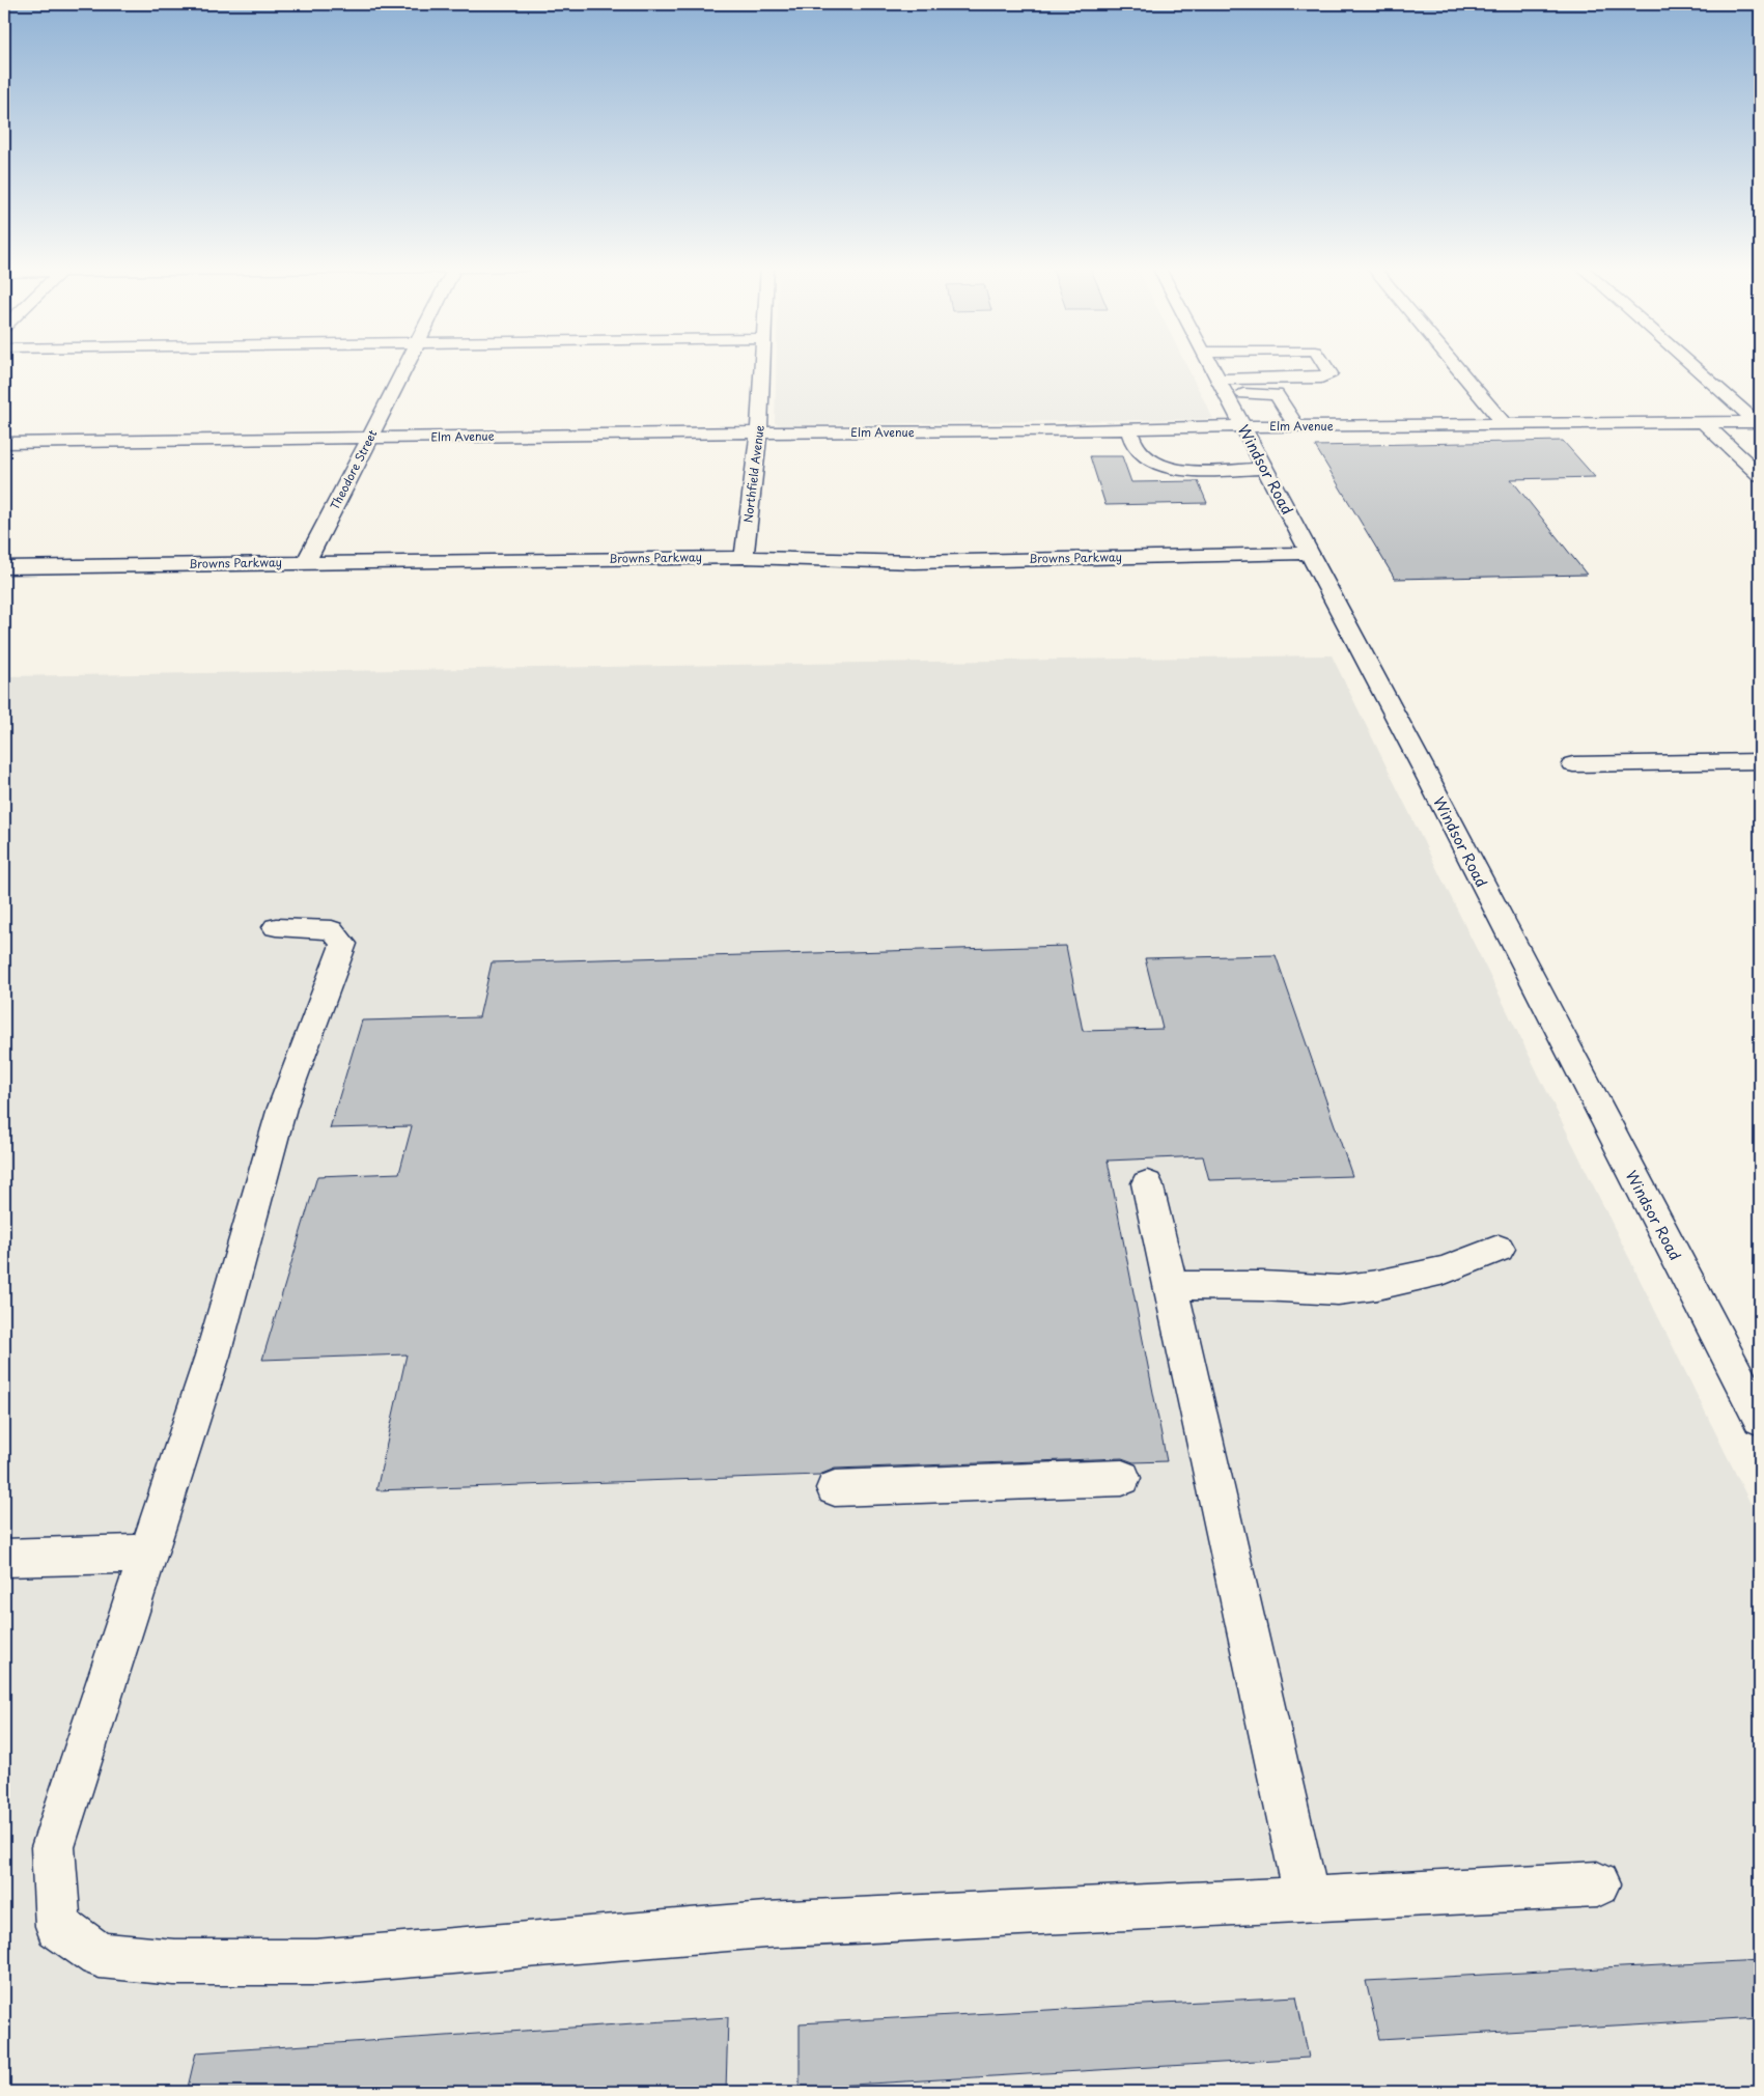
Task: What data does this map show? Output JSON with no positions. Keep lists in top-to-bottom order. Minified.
{"streets":{"street":["Elm Avenue","Theodore Street","Windsor Road","Northfield Avenue","Browns Parkway"]},"crossings":[["Elm Avenue","Theodore Street"],["Elm Avenue","Windsor Road"],["Elm Avenue","Northfield Avenue"],["Theodore Street","Browns Parkway"],["Windsor Road","Browns Parkway"],["Northfield Avenue","Browns Parkway"]]}
